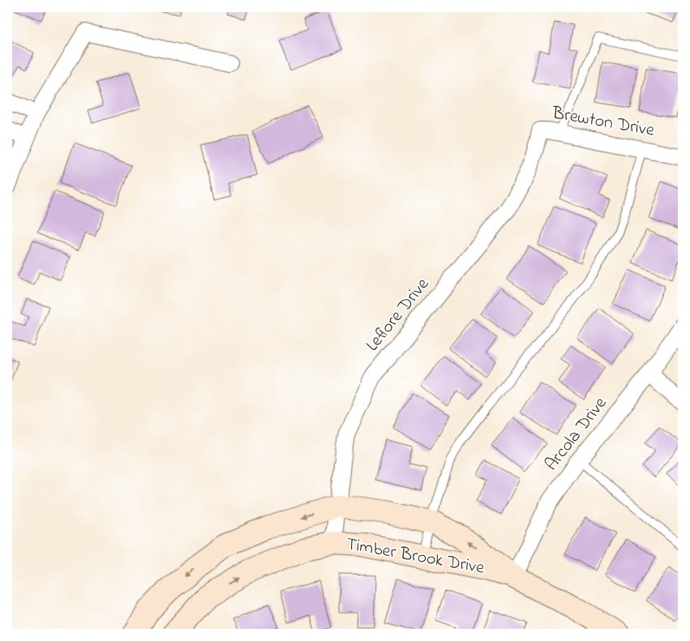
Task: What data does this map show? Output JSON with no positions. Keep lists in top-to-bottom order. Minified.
{"streets":{"street":["Brewton Drive","Leflore Drive","Arcola Drive","Timber Brook Drive"]},"crossings":[["Brewton Drive","Leflore Drive"],["Leflore Drive","Timber Brook Drive"],["Arcola Drive","Timber Brook Drive"]]}
